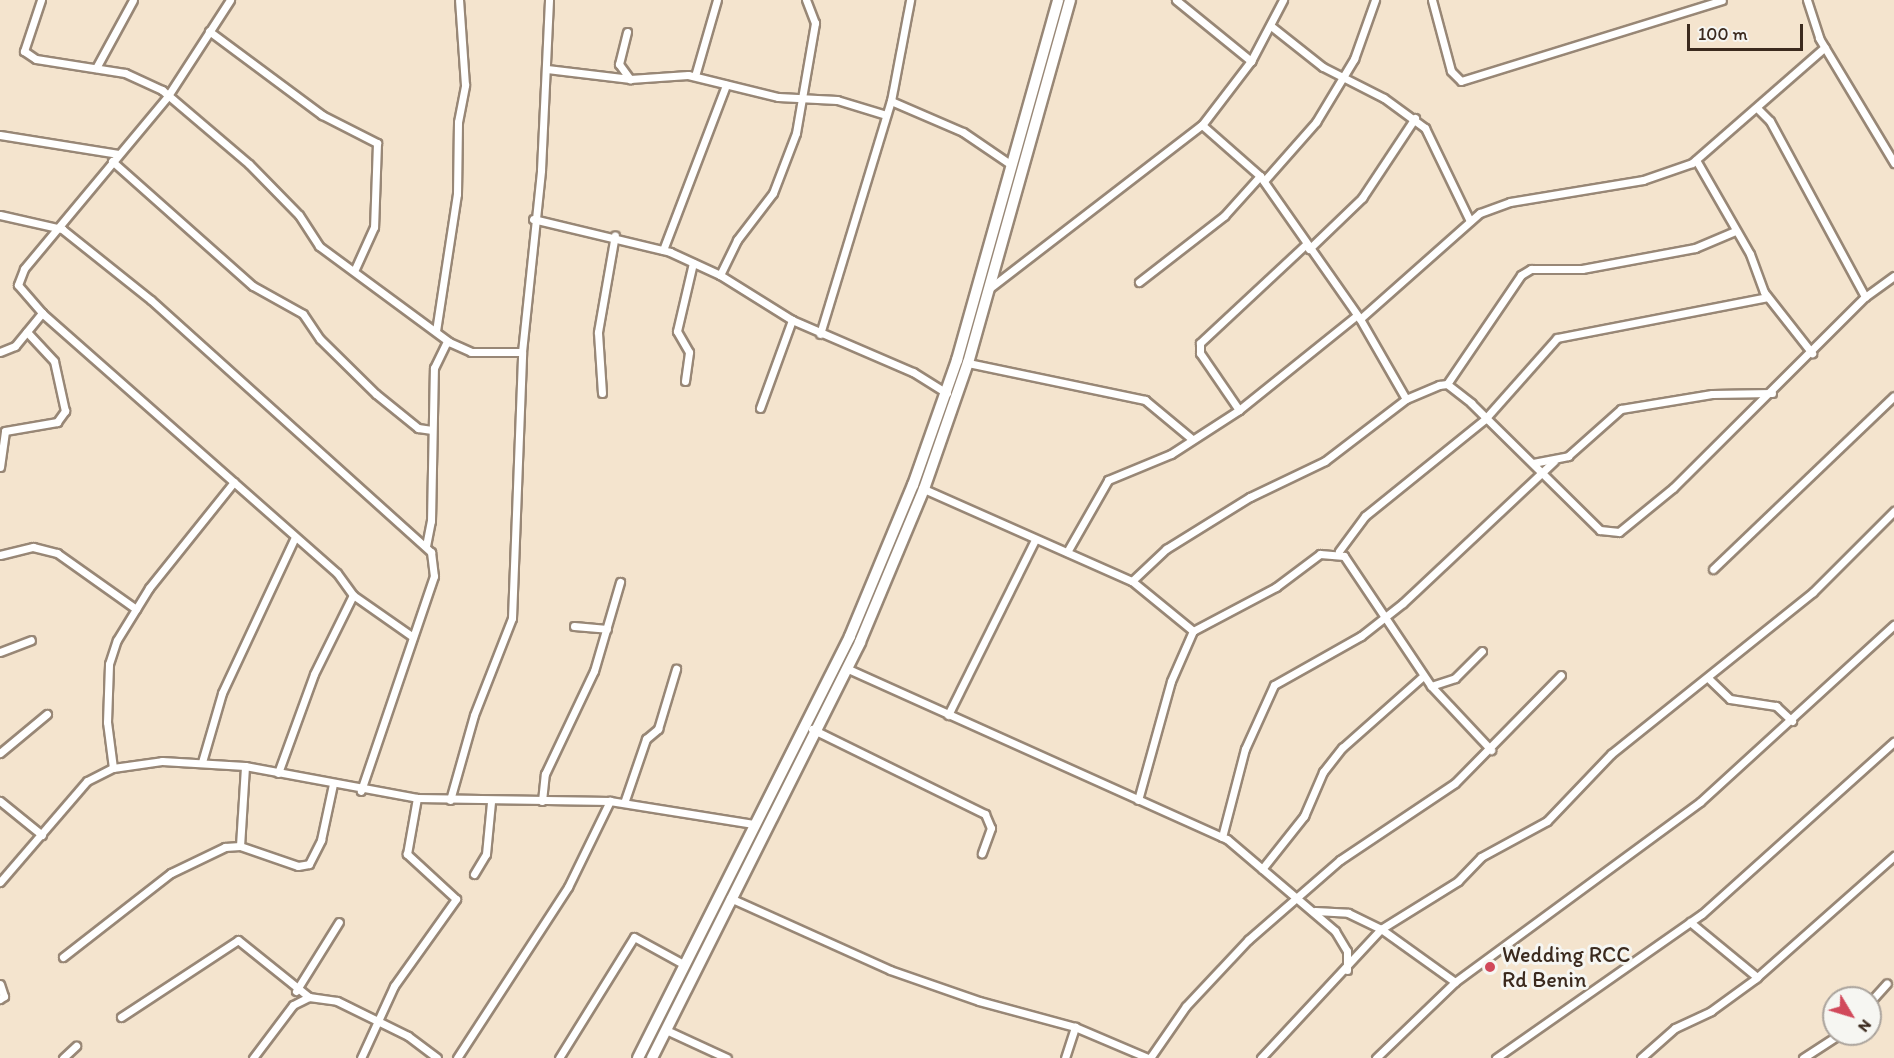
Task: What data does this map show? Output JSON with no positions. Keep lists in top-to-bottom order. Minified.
{"places":["Wedding RCC Rd Benin"],"scale_bar":"100 m","north":"bottom right"}
